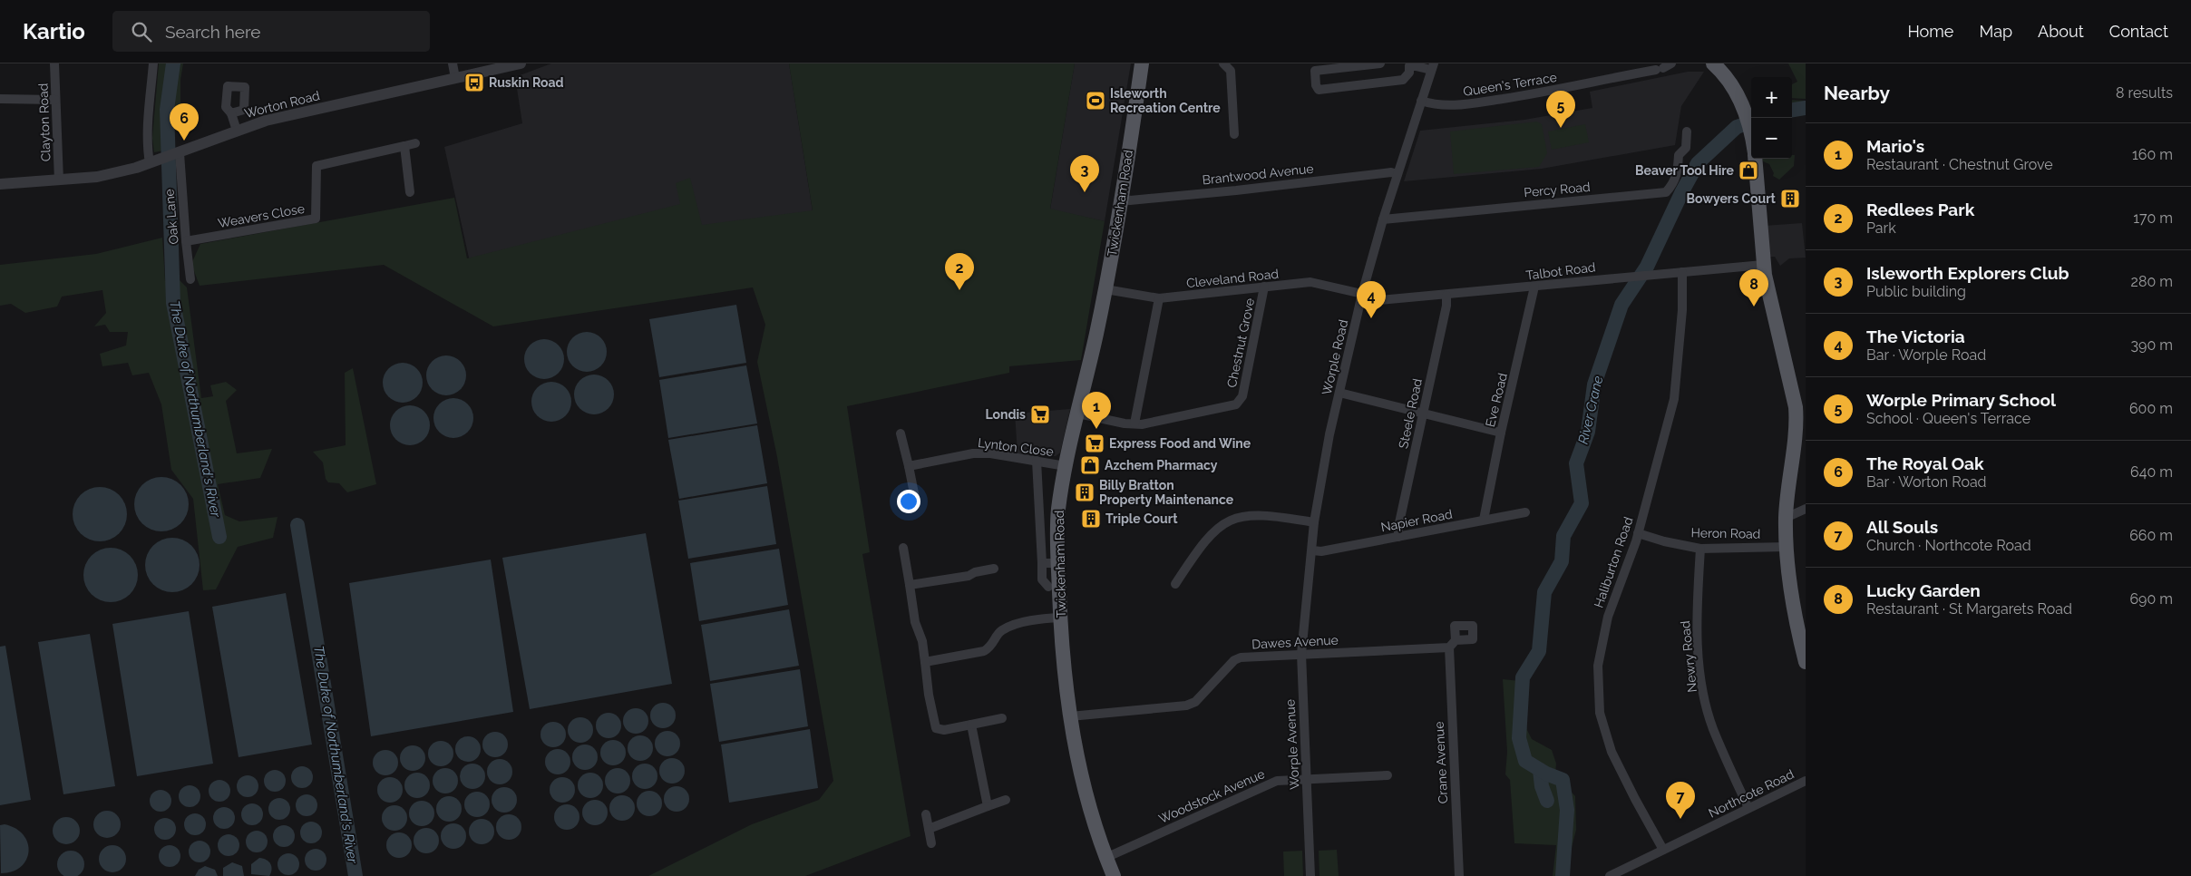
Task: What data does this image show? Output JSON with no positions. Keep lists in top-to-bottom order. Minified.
{"streets":{"main road":["Twickenham Road"],"street":["Queen's Terrace","Worton Road","Clayton Road","Brantwood Avenue","Percy Road","Weavers Close","Oak Lane","Talbot Road","Cleveland Road","Chestnut Grove","Worple Road","Eve Road","Steele Road","Lynton Close","Napier Road","Heron Road","Haliburton Road","Dawes Avenue","Newry Road","Worple Avenue","Crane Avenue","Northcote Road","Woodstock Avenue"]},"crossings":[["Queen's Terrace","Worple Road"],["Worton Road","Clayton Road"],["Worton Road","Oak Lane"],["Brantwood Avenue","Twickenham Road"],["Brantwood Avenue","Worple Road"],["Percy Road","Worple Road"],["Twickenham Road","Cleveland Road"],["Twickenham Road","Chestnut Grove"],["Twickenham Road","Lynton Close"],["Twickenham Road","Dawes Avenue"],["Twickenham Road","Woodstock Avenue"],["Weavers Close","Oak Lane"],["Talbot Road","Cleveland Road"],["Talbot Road","Worple Road"],["Talbot Road","Eve Road"],["Talbot Road","Steele Road"],["Talbot Road","Haliburton Road"],["Cleveland Road","Chestnut Grove"],["Cleveland Road","Worple Road"],["Worple Road","Napier Road"],["Worple Road","Worple Avenue"],["Eve Road","Napier Road"],["Steele Road","Napier Road"],["Heron Road","Haliburton Road"],["Heron Road","Newry Road"],["Haliburton Road","Northcote Road"],["Dawes Avenue","Worple Avenue"],["Dawes Avenue","Crane Avenue"],["Newry Road","Northcote Road"],["Worple Avenue","Woodstock Avenue"]],"water":["The Duke of Northumberland's River","River Crane"],"places":{"bus stop":["Ruskin Road"],"sports":["Isleworth Recreation Centre"],"shop":["Beaver Tool Hire","Azchem Pharmacy"],"building":["Bowyers Court","Billy Bratton Property Maintenance","Triple Court"],"supermarket":["Londis","Express Food and Wine"]},"page":{"header":"Kartio","search":"Search here","nav":["Home","Map","About","Contact"],"heading":["Nearby","8 results"],"map_buttons":["+","−"],"pins":["5","6","3","2","8","4","1","7"],"list":[{"mark":"1","name":"Mario's","note":"Restaurant · Chestnut Grove","value":"160 m"},{"mark":"2","name":"Redlees Park","note":"Park","value":"170 m"},{"mark":"3","name":"Isleworth Explorers Club","note":"Public building","value":"280 m"},{"mark":"4","name":"The Victoria","note":"Bar · Worple Road","value":"390 m"},{"mark":"5","name":"Worple Primary School","note":"School · Queen's Terrace","value":"600 m"},{"mark":"6","name":"The Royal Oak","note":"Bar · Worton Road","value":"640 m"},{"mark":"7","name":"All Souls","note":"Church · Northcote Road","value":"660 m"},{"mark":"8","name":"Lucky Garden","note":"Restaurant · St Margarets Road","value":"690 m"}]}}
